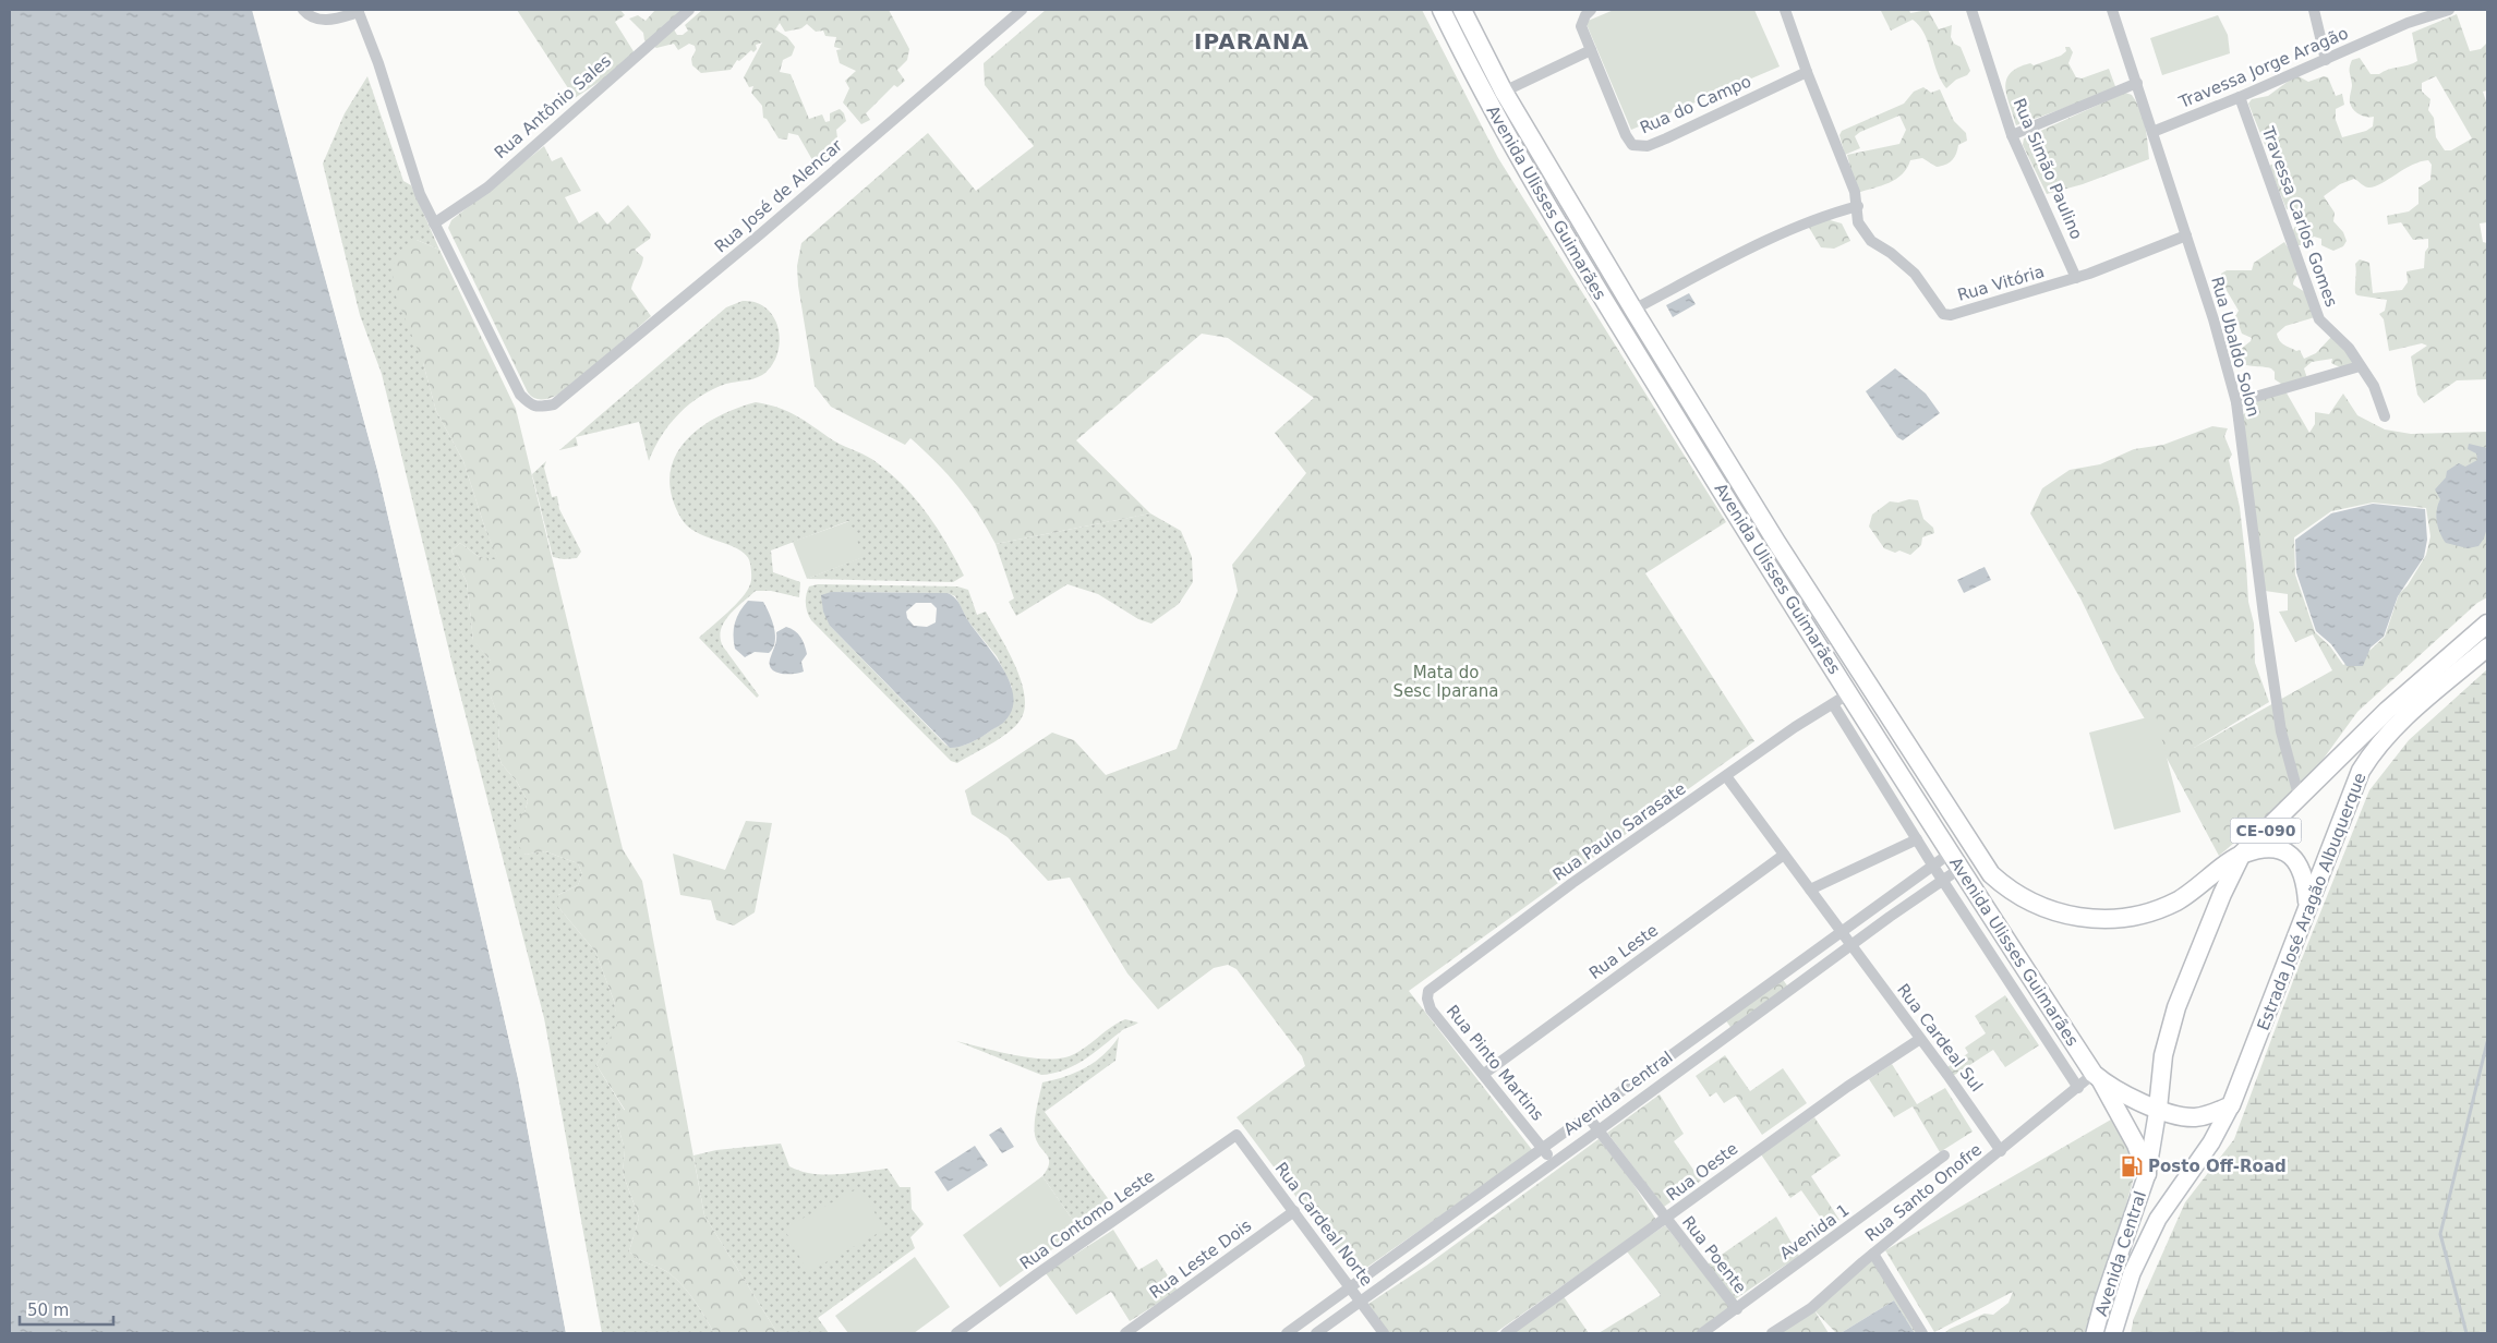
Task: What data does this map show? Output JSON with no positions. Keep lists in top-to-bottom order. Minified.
{"streets":{"main road":["Avenida Ulisses Guimarães","CE-090","Estrada José Aragão Albuquerque","Avenida Central"],"street":["Travessa Jorge Aragão","Rua do Campo","Rua Antônio Sales","Rua Simão Paulino","Rua José de Alencar","Travessa Carlos Gomes","Rua Vitória","Rua Ubaldo Solon","Rua Paulo Sarasate","Rua Leste","Rua Cardeal Sul","Rua Pinto Martins","Rua Oeste","Rua Santo Onofre","Rua Contomo Leste","Rua Cardeal Norte","Avenida 1","Rua Poente","Rua Leste Dois"]},"crossings":[["Travessa Jorge Aragão","Travessa Carlos Gomes"],["Travessa Jorge Aragão","Rua Ubaldo Solon"],["Rua Antônio Sales","Rua José de Alencar"],["Rua Simão Paulino","Rua Vitória"],["Avenida Ulisses Guimarães","Rua Paulo Sarasate"],["Avenida Ulisses Guimarães","Estrada José Aragão Albuquerque"],["Avenida Ulisses Guimarães","Avenida Central"],["Avenida Ulisses Guimarães","Rua Santo Onofre"],["Rua Vitória","Rua Ubaldo Solon"],["Rua Ubaldo Solon","Estrada José Aragão Albuquerque"],["Rua Paulo Sarasate","Rua Cardeal Sul"],["Rua Paulo Sarasate","Rua Pinto Martins"],["Estrada José Aragão Albuquerque","Avenida Central"],["Rua Leste","Rua Cardeal Sul"],["Rua Leste","Rua Pinto Martins"],["Rua Cardeal Sul","Avenida Central"],["Rua Cardeal Sul","Rua Oeste"],["Rua Cardeal Sul","Rua Santo Onofre"],["Rua Pinto Martins","Avenida Central"],["Avenida Central","Rua Cardeal Norte"],["Avenida Central","Rua Poente"],["Rua Oeste","Rua Poente"],["Rua Contomo Leste","Rua Cardeal Norte"],["Rua Cardeal Norte","Rua Leste Dois"],["Avenida 1","Rua Poente"]],"districts":["IPARANA"],"parks":["Mata do Sesc Iparana"],"places":{"fuel station":["Posto Off-Road"]},"scale_bar":"50 m"}
